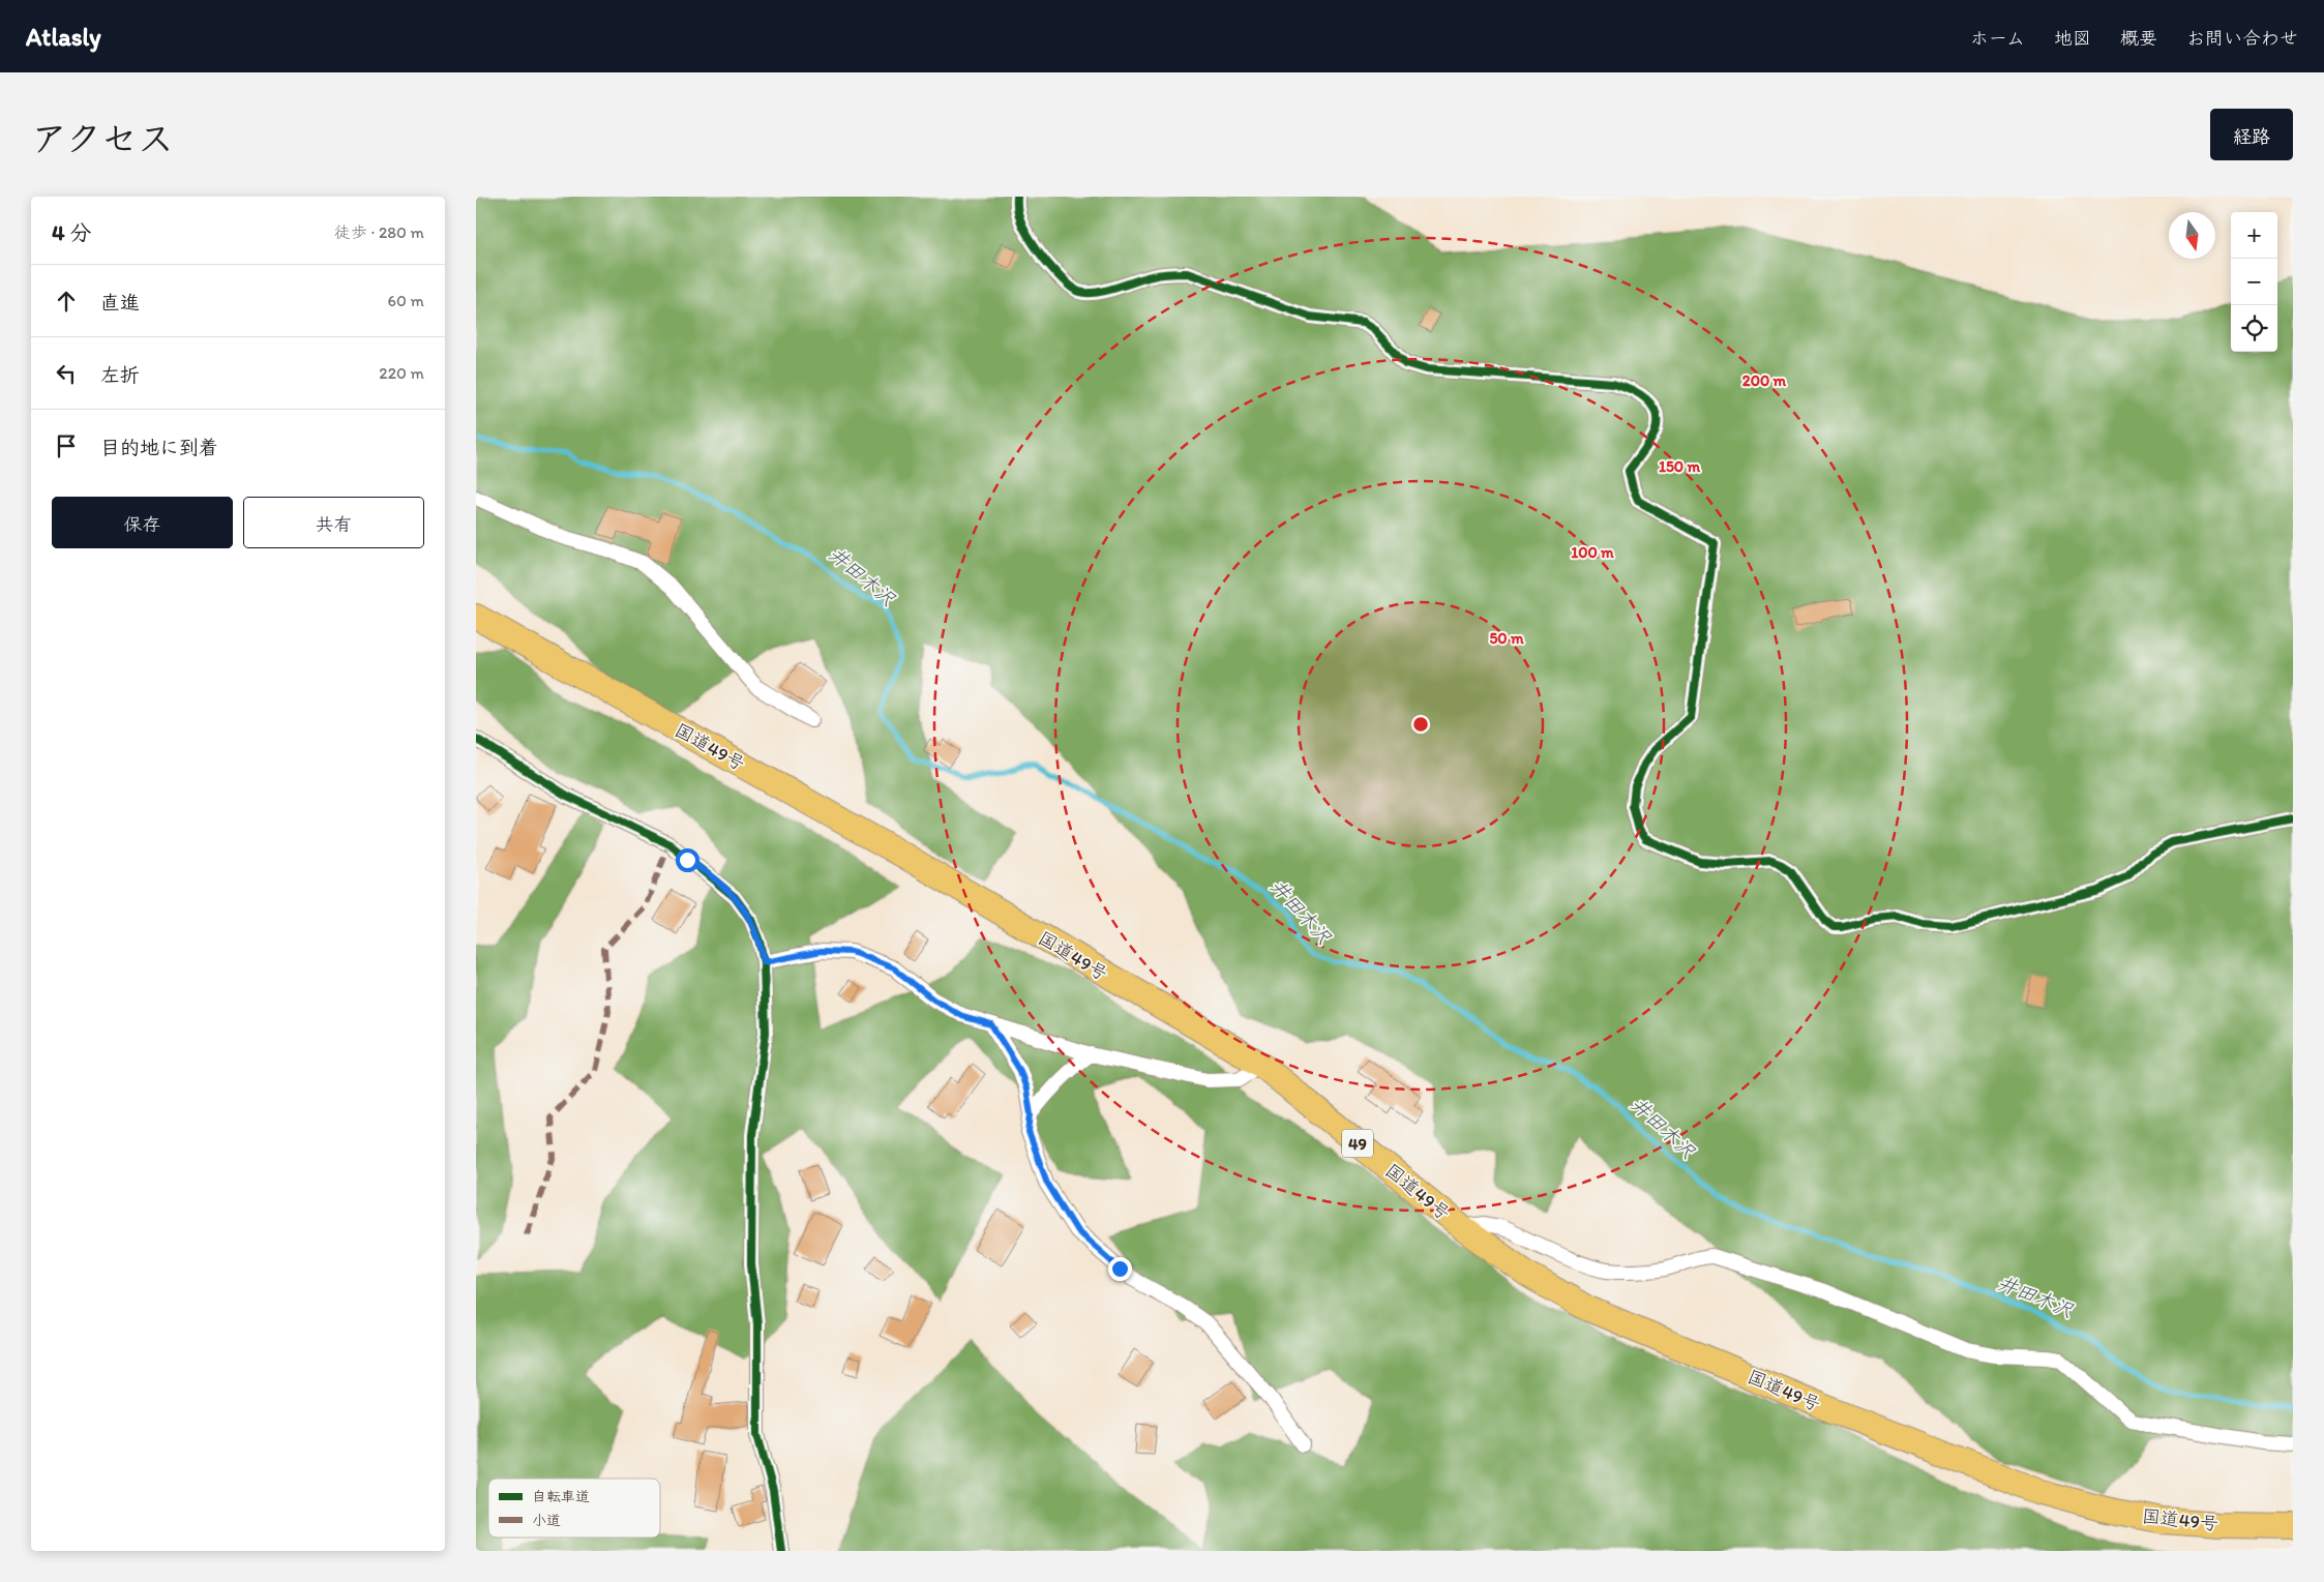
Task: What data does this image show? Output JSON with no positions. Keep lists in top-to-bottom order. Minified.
{"streets":{"highway":["国道49号","49"]},"water":["井田木沢"],"legend":["自転車道","小道"],"north":"bottom","page":{"header":"Atlasly","nav":["ホーム","地図","概要","お問い合わせ"],"title":"アクセス","buttons":["経路",["保存","共有"]],"heading":["4 分","徒歩 · 280 m"],"map_buttons":["+","−"],"list":[["直進","60 m"],["左折","220 m"],"目的地に到着"]},"rings":["200 m","150 m","100 m","50 m"]}
